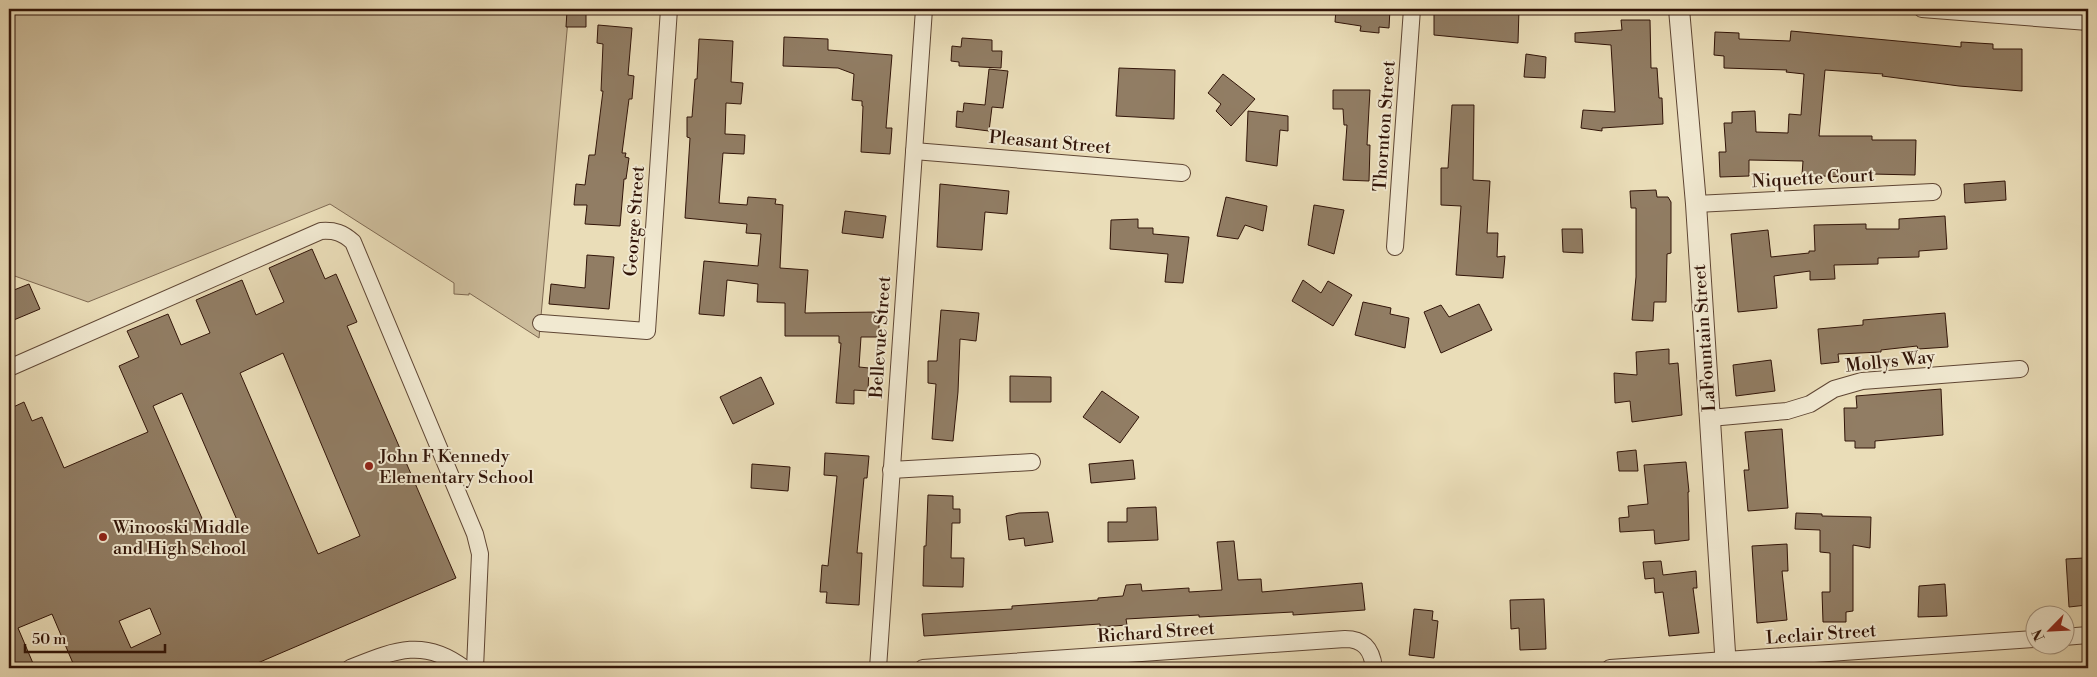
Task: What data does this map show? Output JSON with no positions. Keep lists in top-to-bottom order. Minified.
{"streets":{"street":["Thornton Street","Pleasant Street","Niquette Court","George Street","Bellevue Street","LaFountain Street","Mollys Way","Richard Street","Leclair Street"]},"crossings":[["Pleasant Street","Bellevue Street"],["Niquette Court","LaFountain Street"],["LaFountain Street","Mollys Way"],["LaFountain Street","Leclair Street"]],"places":["John F Kennedy Elementary School","Winooski Middle and High School"],"scale_bar":"50 m","north":"bottom left"}
